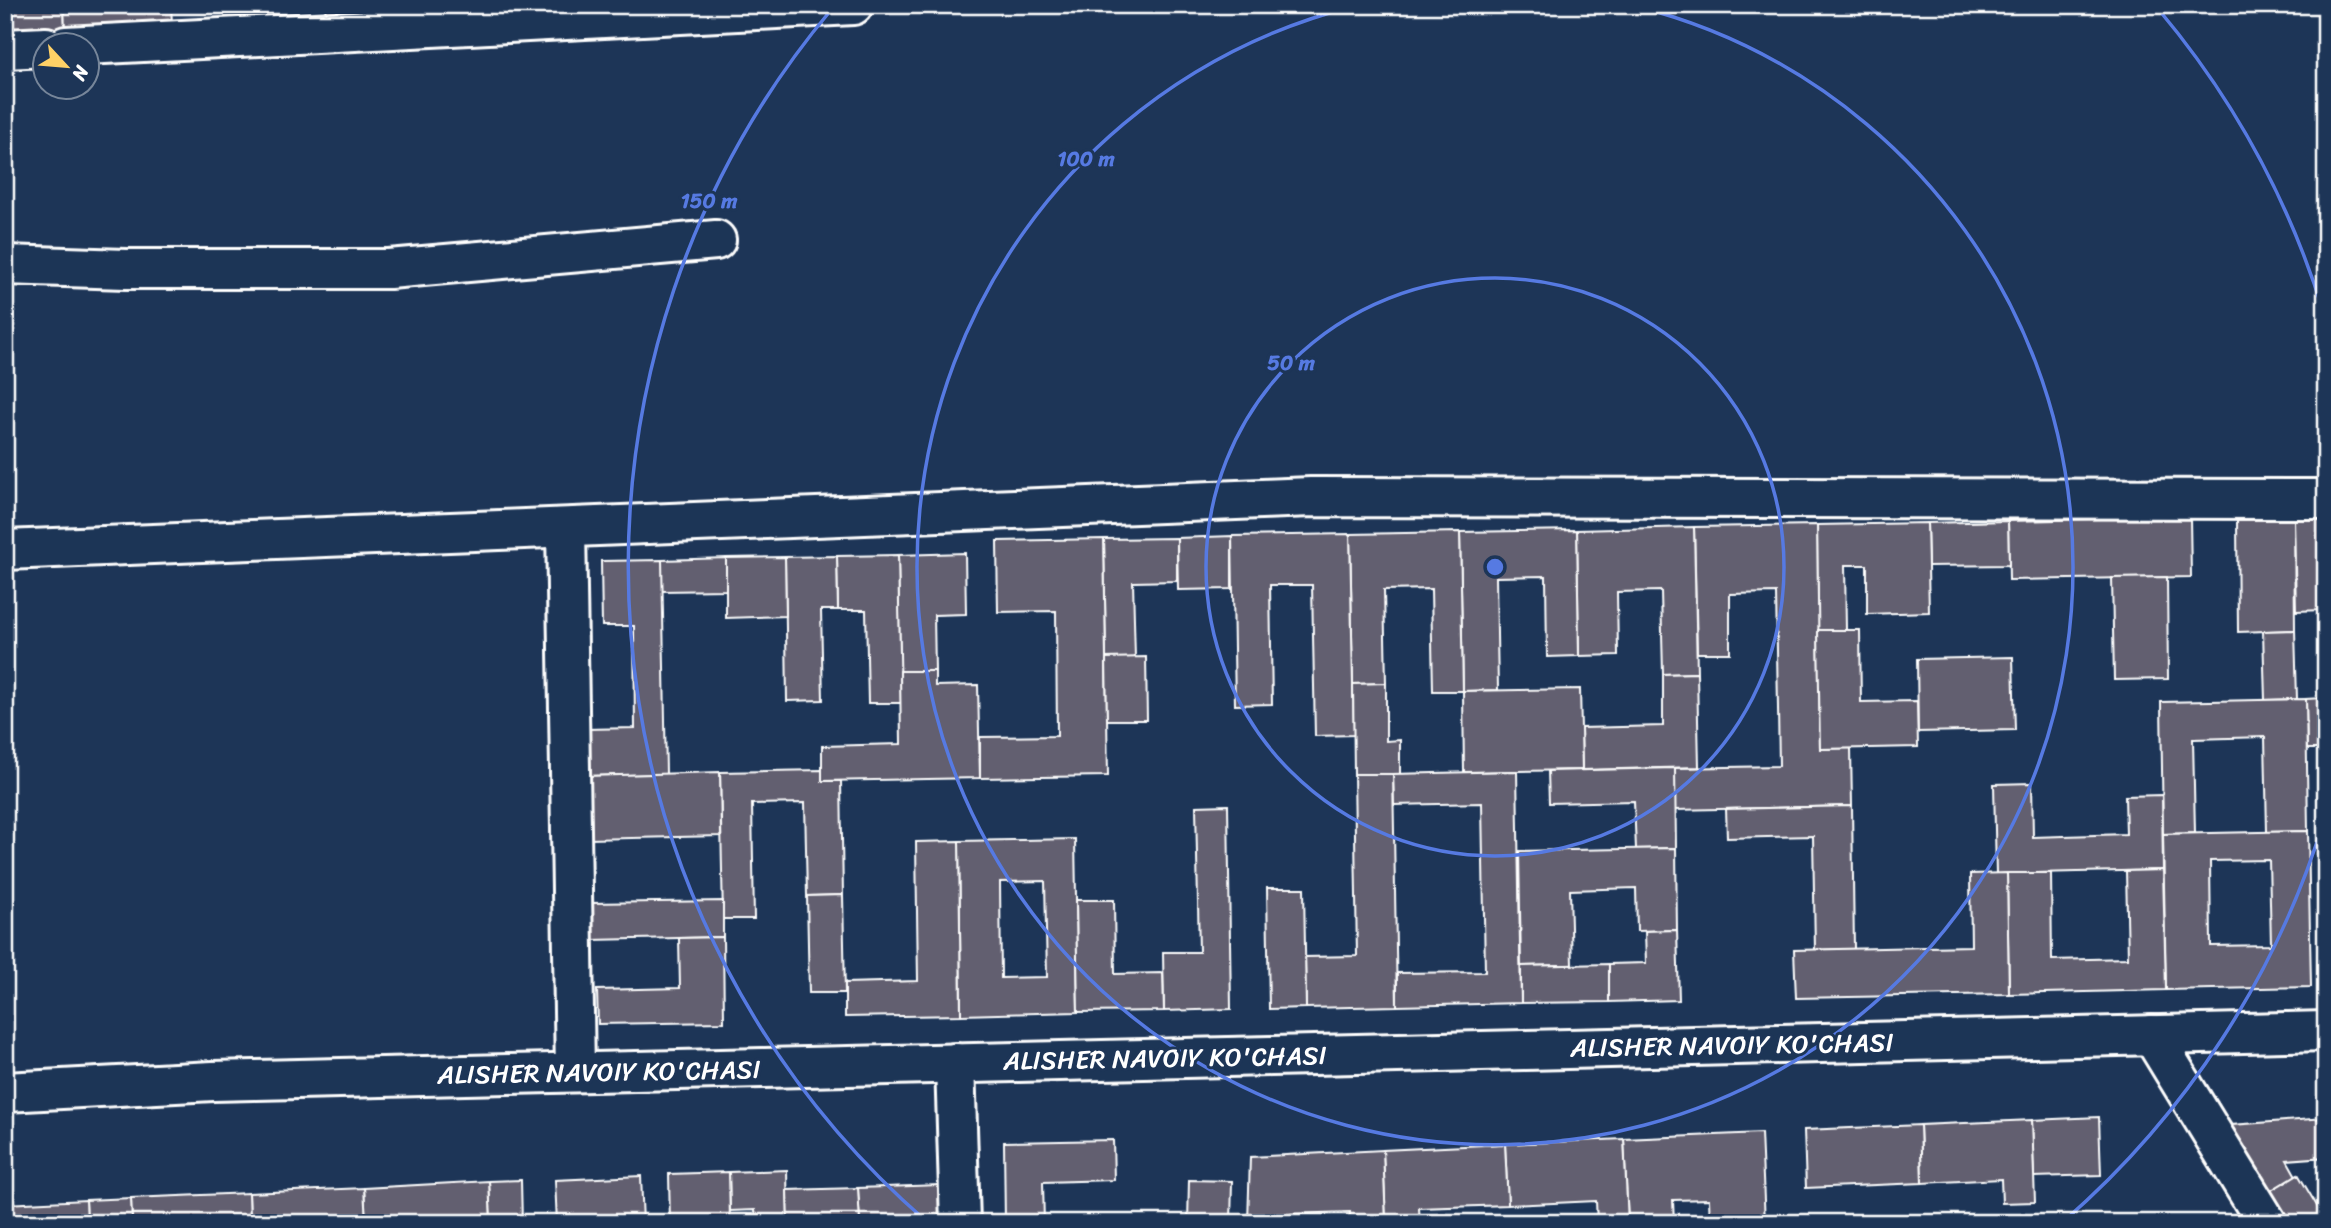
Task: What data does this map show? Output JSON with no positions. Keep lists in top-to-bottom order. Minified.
{"streets":{"street":["ALISHER NAVOIY KO'CHASI"]},"north":"bottom right","rings":["100 m","150 m","50 m"]}
